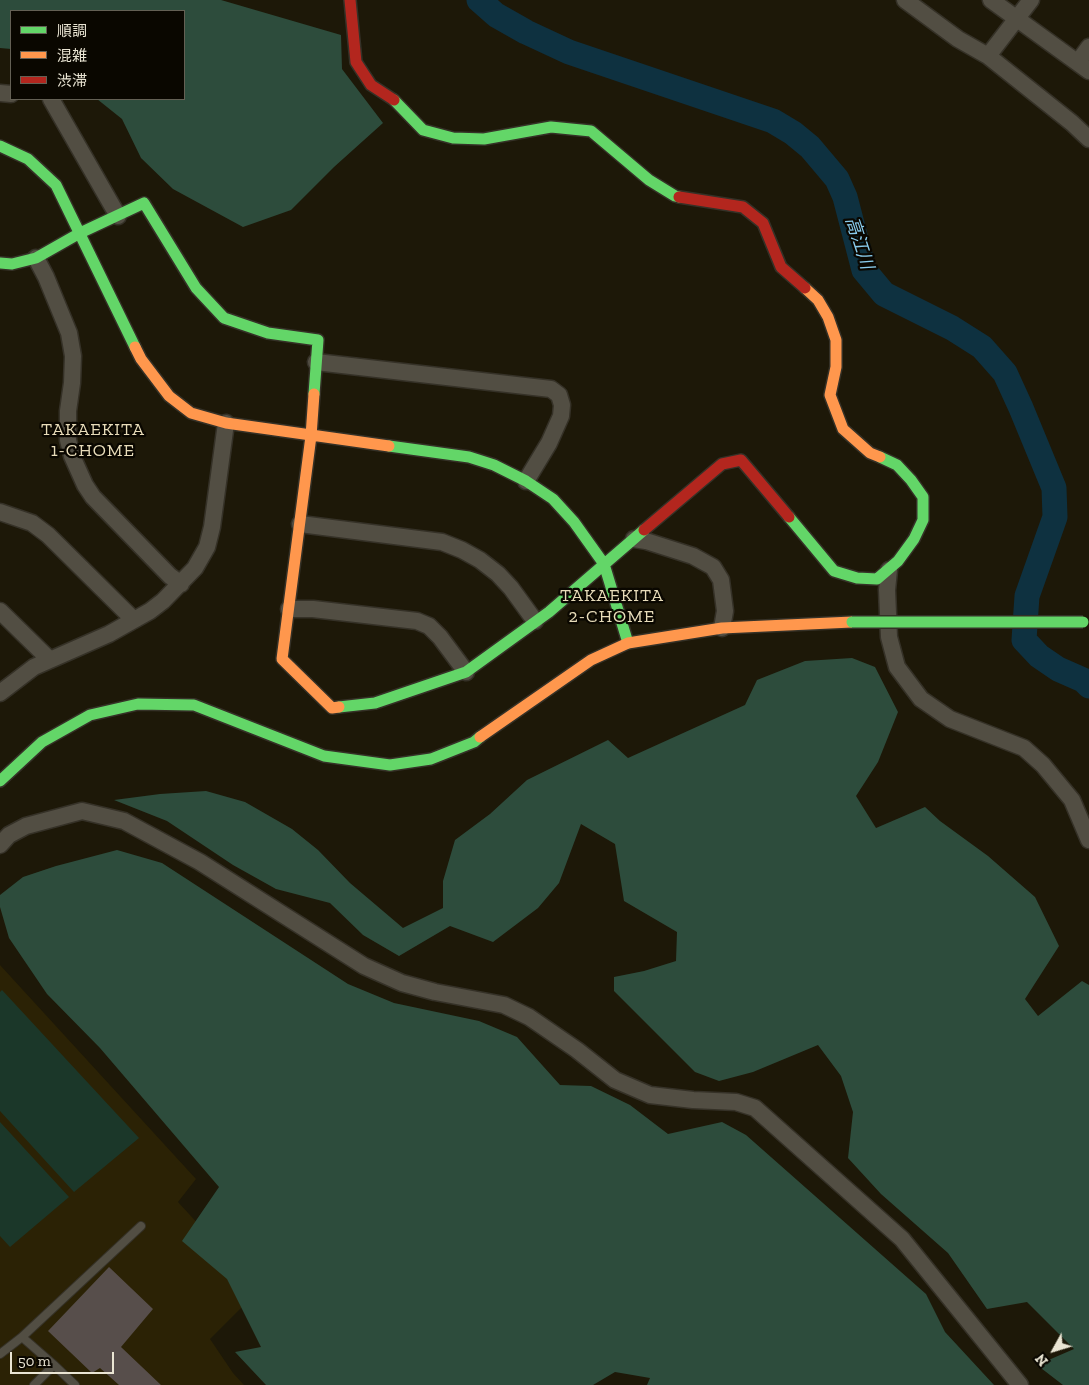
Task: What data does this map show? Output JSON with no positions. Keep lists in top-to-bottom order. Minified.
{"districts":["TAKAEKITA 1-CHOME","TAKAEKITA 2-CHOME"],"water":["高江川"],"legend":["順調","混雑","渋滞"],"scale_bar":"50 m","north":"bottom left"}
